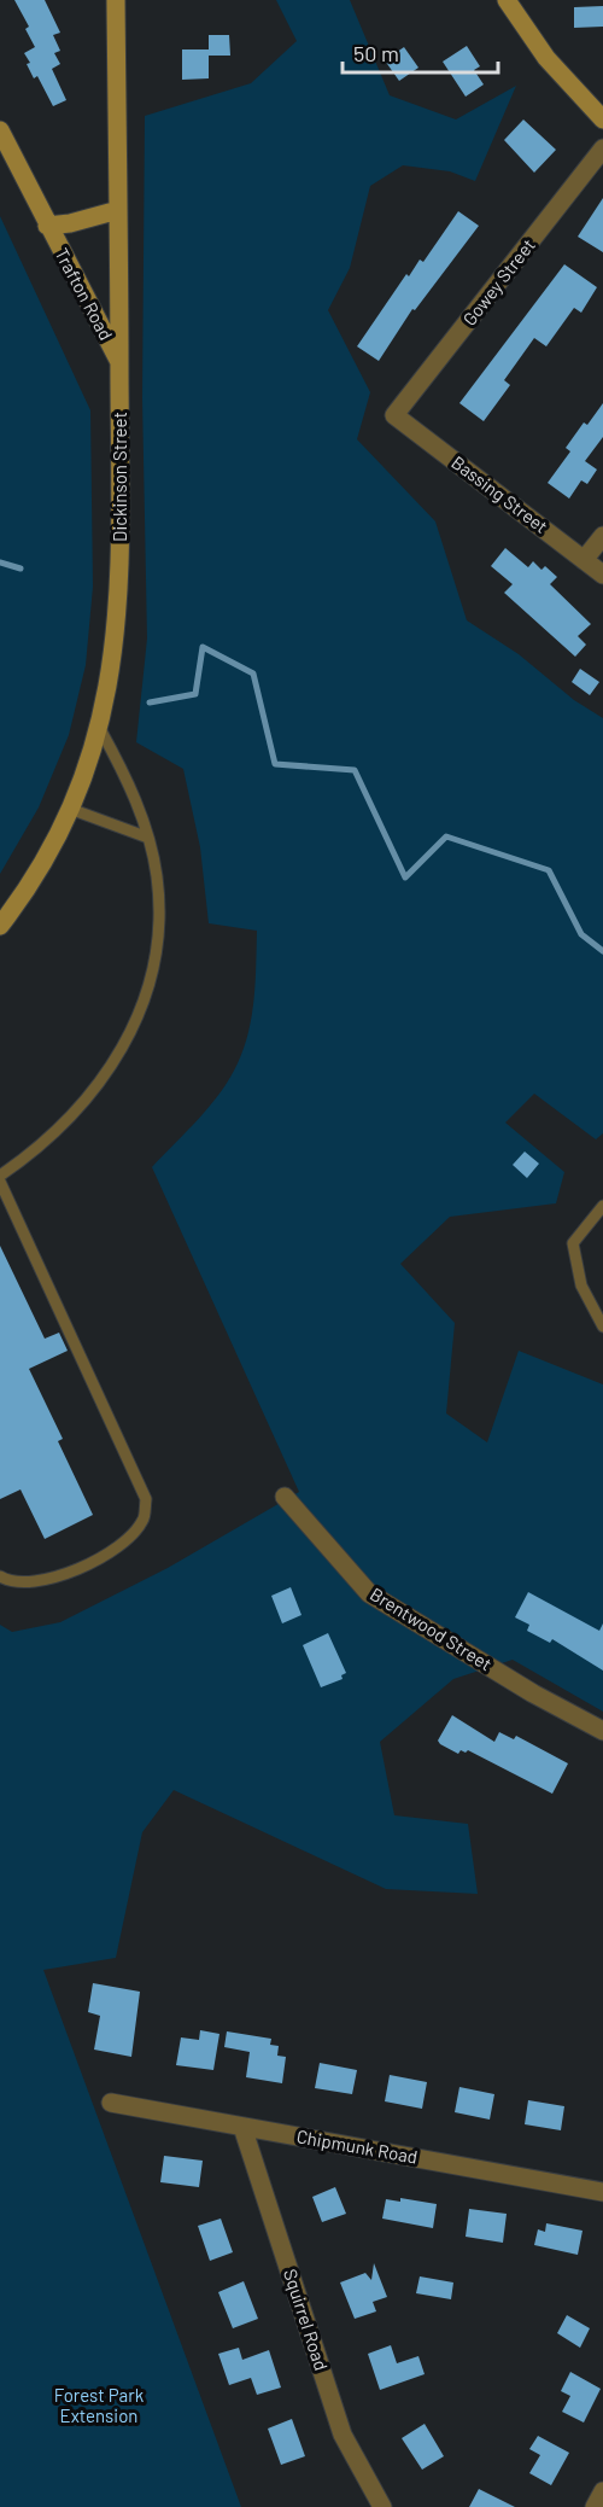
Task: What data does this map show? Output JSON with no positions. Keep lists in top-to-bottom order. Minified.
{"streets":{"main road":["Trafton Road","Dickinson Street"],"street":["Gowey Street","Bassing Street","Brentwood Street","Chipmunk Road","Squirrel Road"]},"crossings":[["Gowey Street","Bassing Street"],["Trafton Road","Dickinson Street"],["Chipmunk Road","Squirrel Road"]],"parks":["Forest Park Extension"],"scale_bar":"50 m"}
